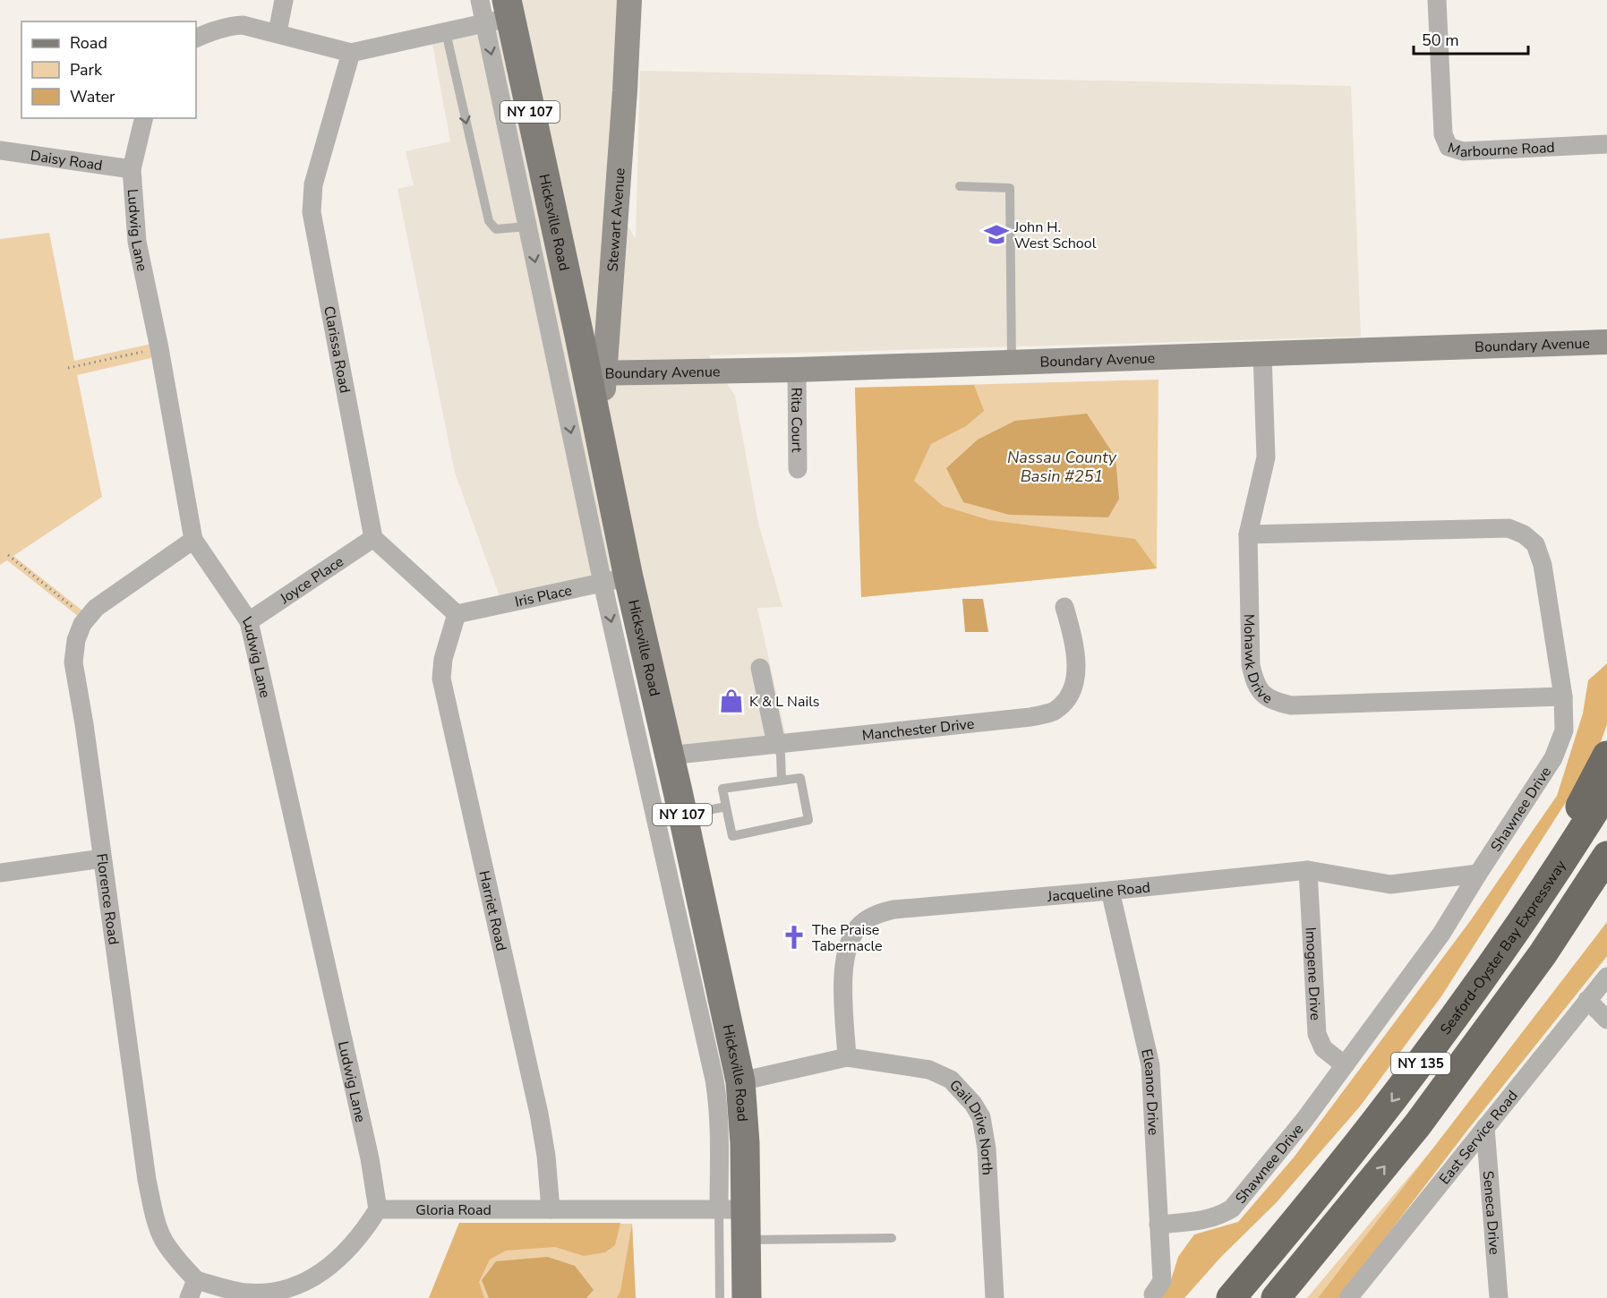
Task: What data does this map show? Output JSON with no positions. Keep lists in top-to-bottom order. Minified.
{"streets":{"highway":["Seaford-Oyster Bay Expressway","NY 135"],"main road":["NY 107","Stewart Avenue","Hicksville Road","Boundary Avenue"],"street":["Marbourne Road","Daisy Road","Ludwig Lane","Clarissa Road","Rita Court","Joyce Place","Iris Place","Mohawk Drive","Manchester Drive","Shawnee Drive","Jacqueline Road","Florence Road","Harriet Road","Imogene Drive","Eleanor Drive","Gail Drive North","East Service Road","Gloria Road","Seneca Drive"]},"crossings":[["Daisy Road","Ludwig Lane"],["Stewart Avenue","Hicksville Road"],["Stewart Avenue","Boundary Avenue"],["Hicksville Road","Boundary Avenue"],["Hicksville Road","Iris Place"],["Hicksville Road","Manchester Drive"],["Hicksville Road","Gail Drive North"],["Hicksville Road","Gloria Road"],["Ludwig Lane","Joyce Place"],["Ludwig Lane","Florence Road"],["Ludwig Lane","Gloria Road"],["Boundary Avenue","Rita Court"],["Boundary Avenue","Mohawk Drive"],["Clarissa Road","Joyce Place"],["Iris Place","Harriet Road"],["Mohawk Drive","Shawnee Drive"],["Shawnee Drive","Jacqueline Road"],["Shawnee Drive","Imogene Drive"],["Shawnee Drive","Eleanor Drive"],["Jacqueline Road","Imogene Drive"],["Jacqueline Road","Eleanor Drive"],["Jacqueline Road","Gail Drive North"],["Harriet Road","Gloria Road"],["East Service Road","Seneca Drive"]],"one_way":["Hicksville Road"],"water":["Nassau County Basin #251"],"places":{"school or university":["John H. West School"],"shop":["K & L Nails"],"church":["The Praise Tabernacle"]},"legend":["Road","Park","Water"],"scale_bar":"50 m"}
